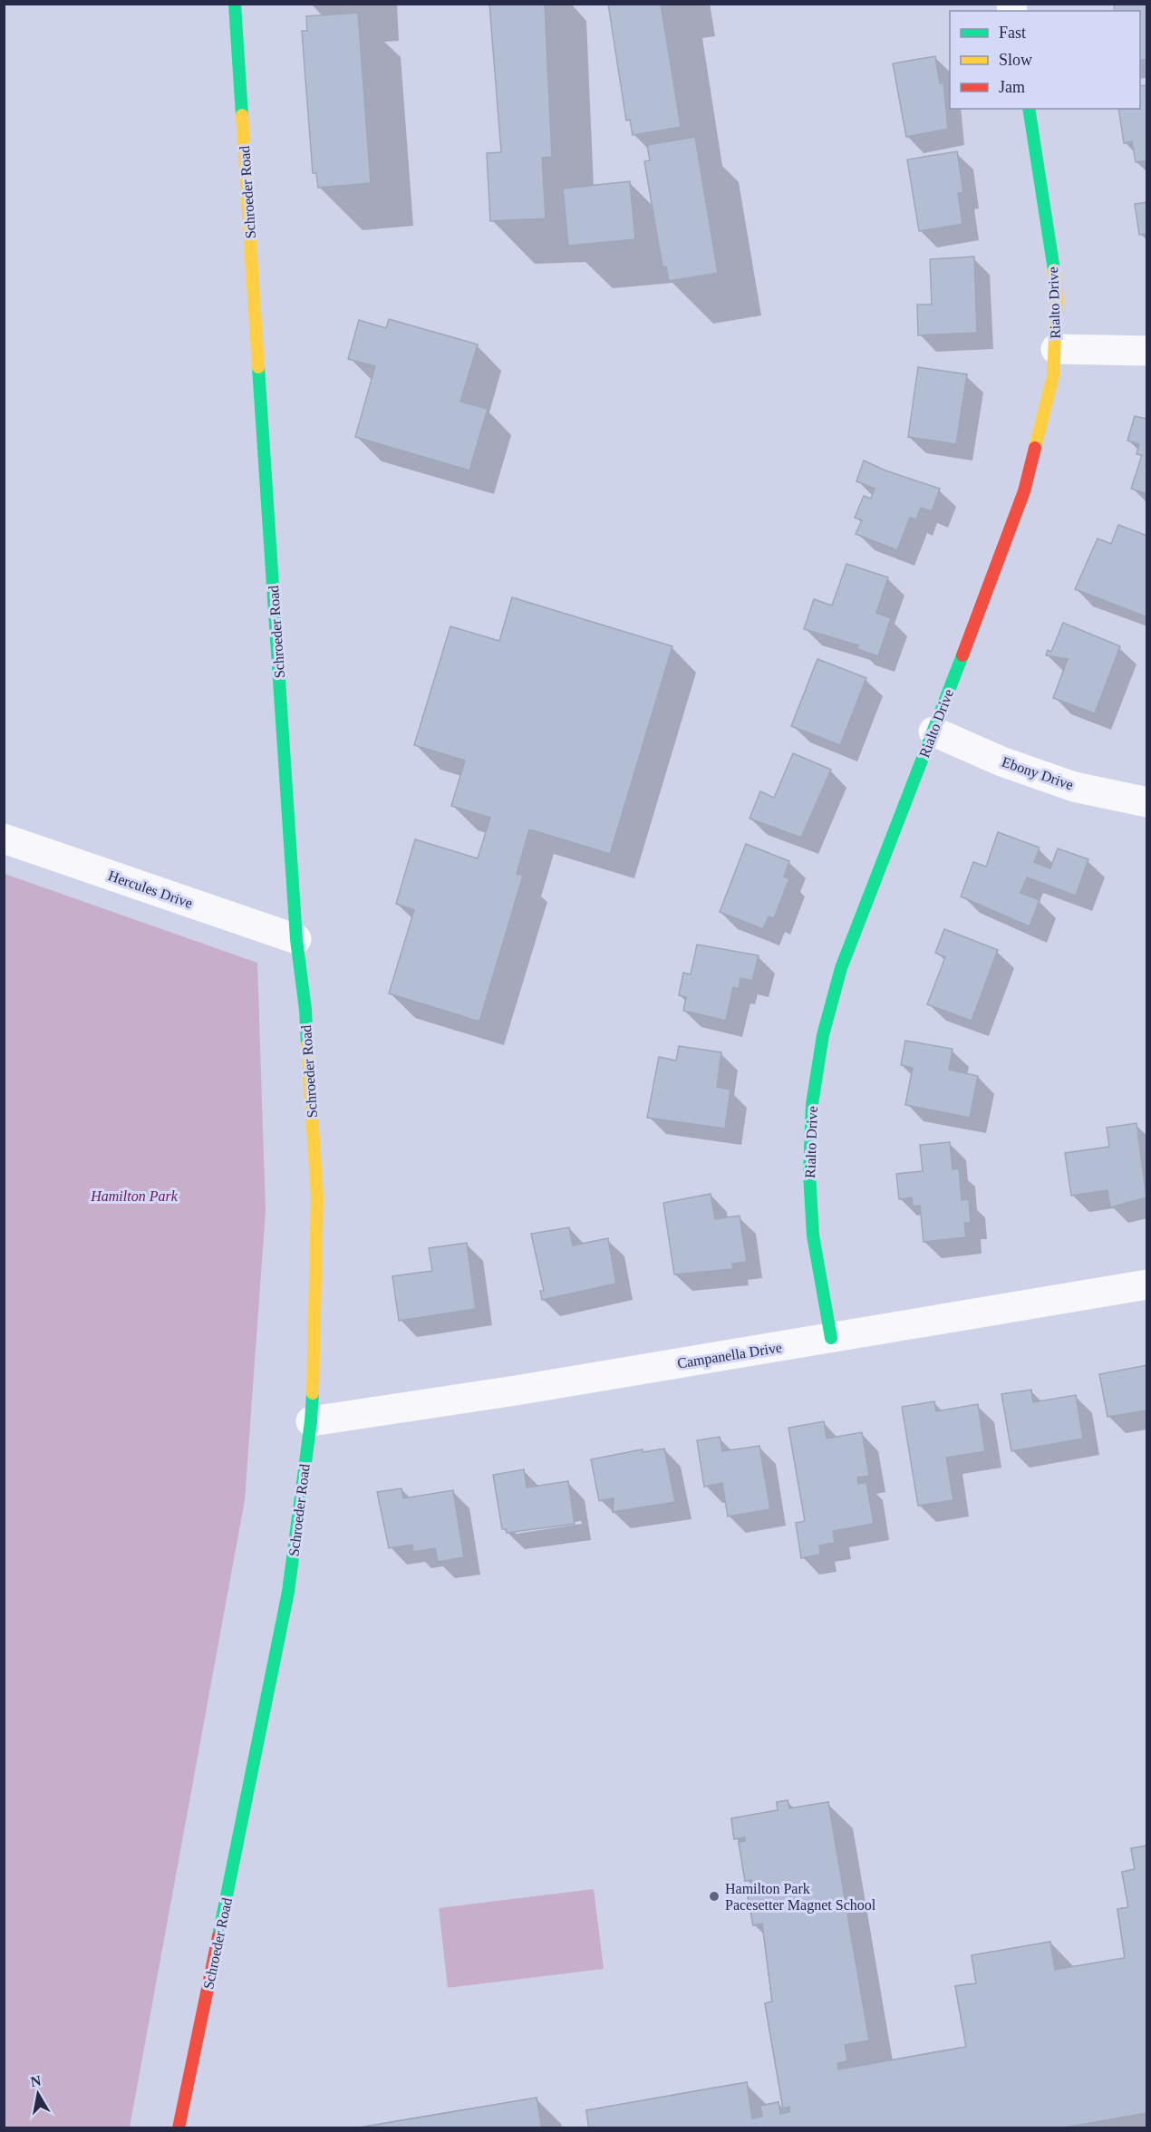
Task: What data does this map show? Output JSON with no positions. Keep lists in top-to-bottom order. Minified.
{"streets":{"street":["Schroeder Road","Rialto Drive","Ebony Drive","Hercules Drive","Campanella Drive"]},"crossings":[["Schroeder Road","Hercules Drive"],["Schroeder Road","Campanella Drive"],["Rialto Drive","Ebony Drive"],["Rialto Drive","Campanella Drive"]],"parks":["Hamilton Park"],"places":["Hamilton Park Pacesetter Magnet School"],"legend":["Fast","Slow","Jam"],"north":"top"}
